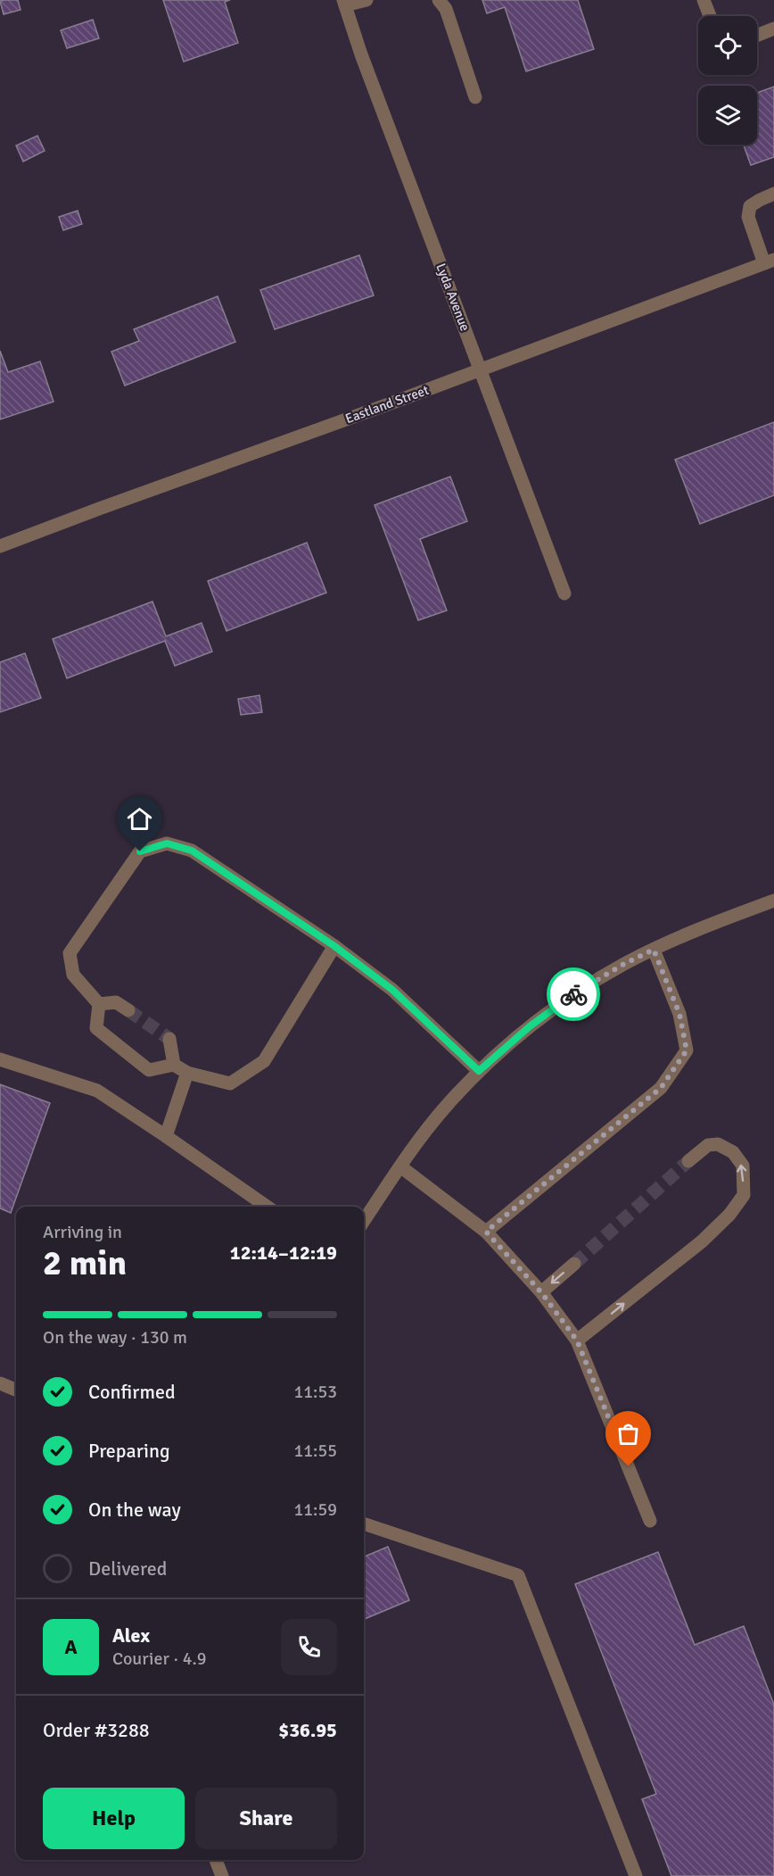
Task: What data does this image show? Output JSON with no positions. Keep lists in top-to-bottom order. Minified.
{"streets":{"street":["Lyda Avenue","Eastland Street"]},"crossings":[["Lyda Avenue","Eastland Street"]],"page":{"heading":["2 min","Arriving in","12:14–12:19"],"panel":["Alex","Courier · 4.9","Order #3288","$36.95"],"bar":"On the way · 130 m","list":[["Confirmed","11:53"],["Preparing","11:55"],["On the way","11:59"],"Delivered"],"round":"A","buttons":["Help","Share"]}}
